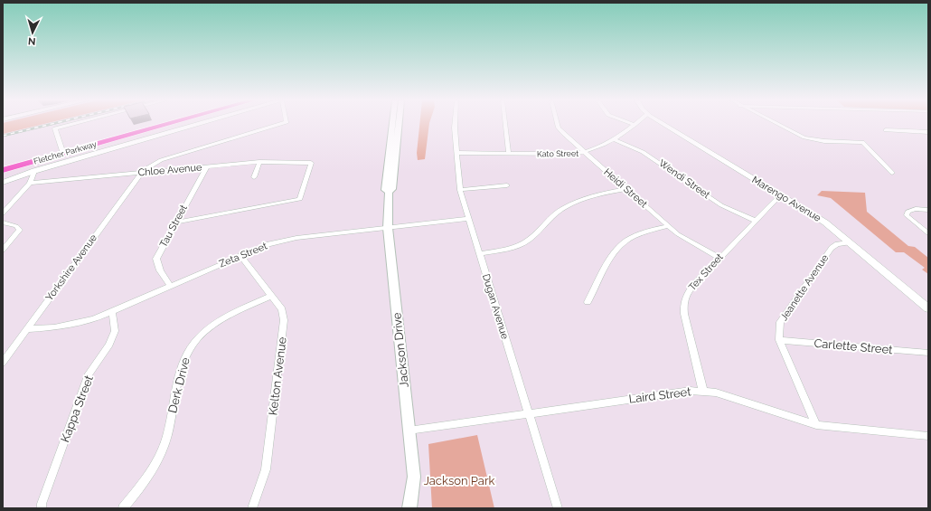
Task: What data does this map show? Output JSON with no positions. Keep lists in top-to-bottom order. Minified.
{"streets":{"main road":["Fletcher Parkway","Jackson Drive"],"street":["Kato Street","Chloe Avenue","Wendi Street","Heidi Street","Marengo Avenue","Tau Street","Zeta Street","Yorkshire Avenue","Tex Street","Jeanette Avenue","Dugan Avenue","Carlette Street","Kelton Avenue","Derk Drive","Laird Street","Kappa Street"]},"crossings":[["Kato Street","Wendi Street"],["Kato Street","Heidi Street"],["Kato Street","Dugan Avenue"],["Chloe Avenue","Tau Street"],["Chloe Avenue","Yorkshire Avenue"],["Wendi Street","Tex Street"],["Heidi Street","Tex Street"],["Marengo Avenue","Tex Street"],["Marengo Avenue","Jeanette Avenue"],["Tau Street","Zeta Street"],["Zeta Street","Yorkshire Avenue"],["Zeta Street","Dugan Avenue"],["Zeta Street","Jackson Drive"],["Zeta Street","Kelton Avenue"],["Zeta Street","Kappa Street"],["Tex Street","Laird Street"],["Jeanette Avenue","Carlette Street"],["Jeanette Avenue","Laird Street"],["Dugan Avenue","Laird Street"],["Jackson Drive","Laird Street"],["Kelton Avenue","Derk Drive"]],"parks":["Jackson Park"],"north":"bottom"}
